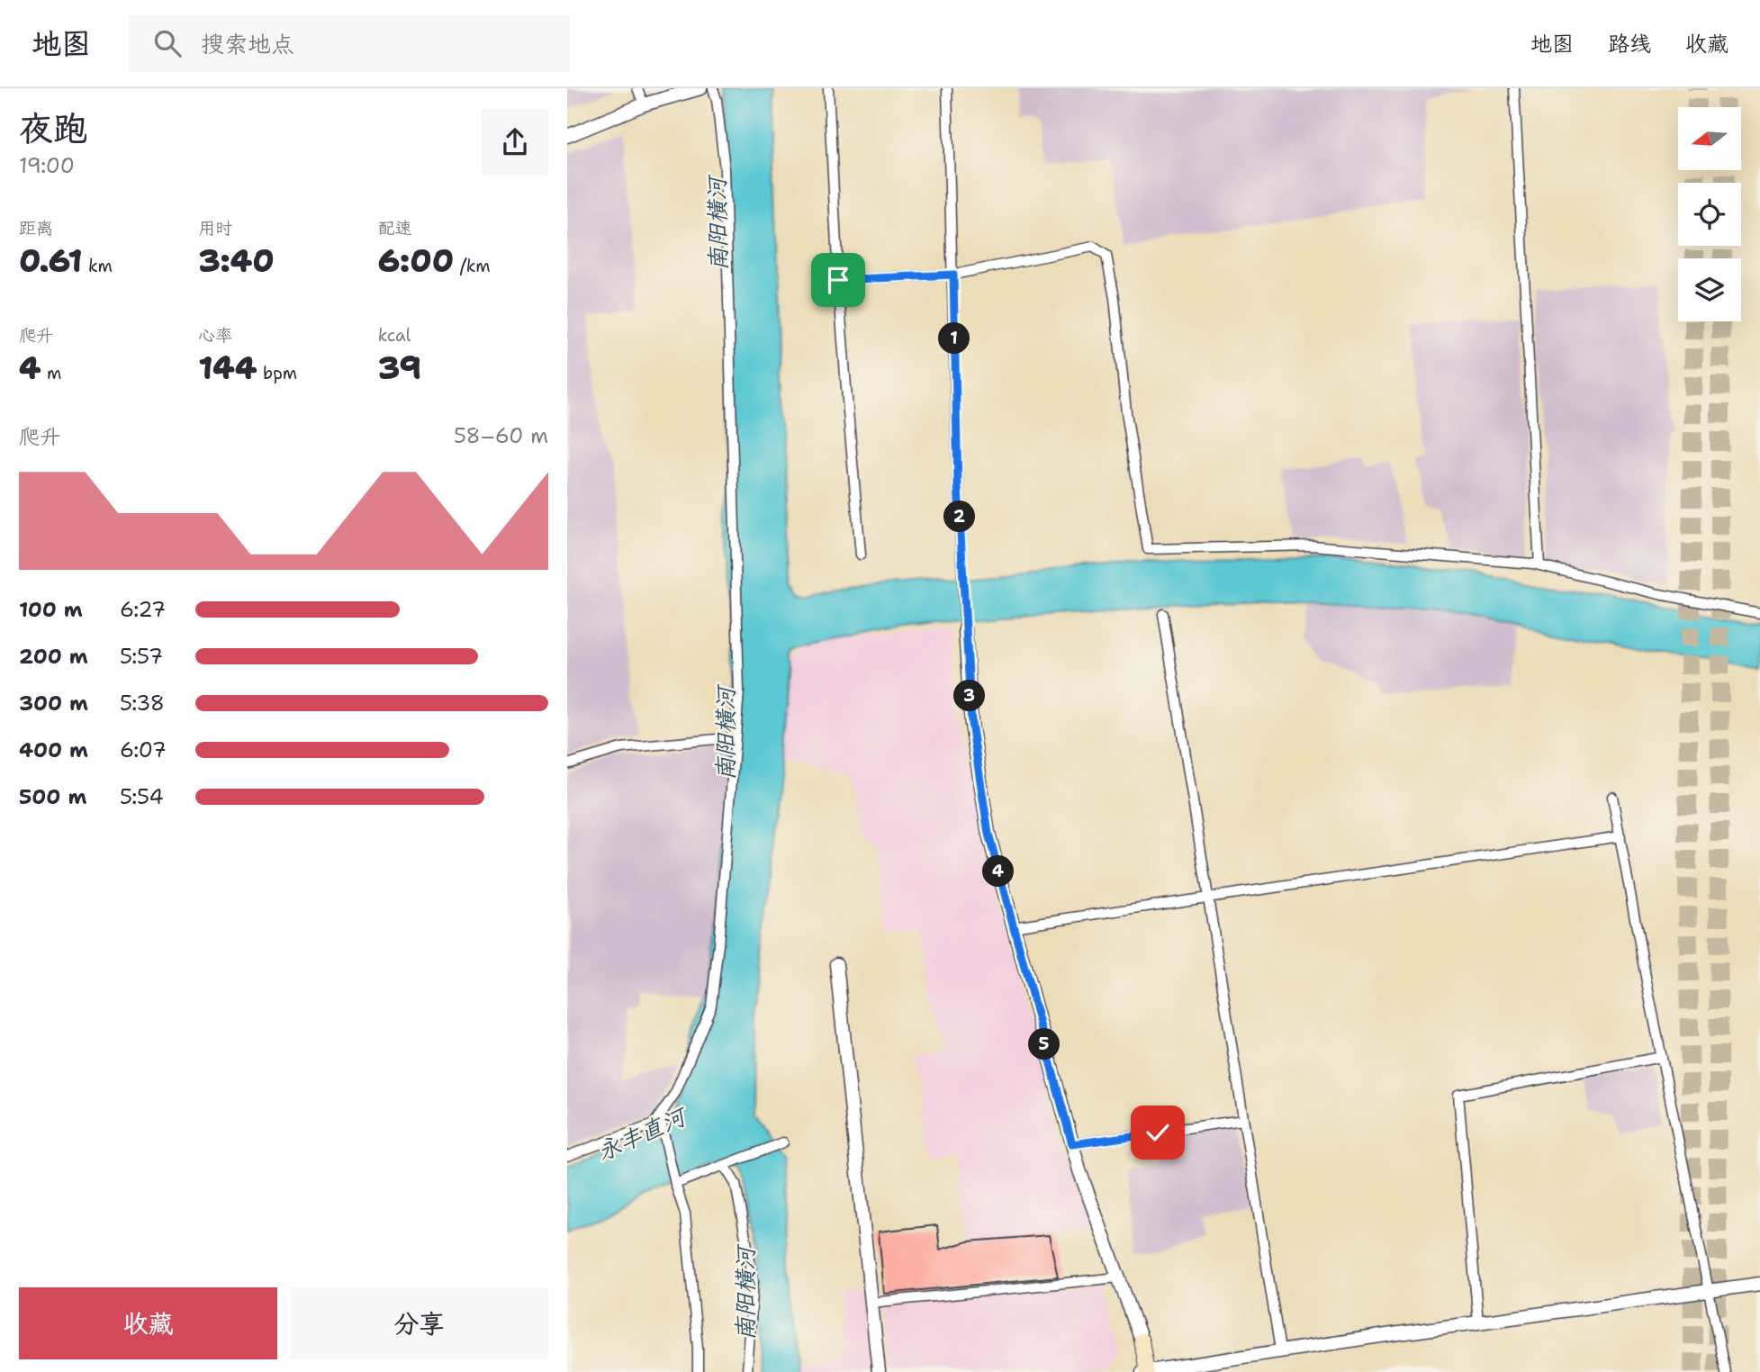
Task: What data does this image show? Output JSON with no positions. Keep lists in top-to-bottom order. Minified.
{"water":["南阳横河","永丰直河"],"north":"left","page":{"header":"地图","search":"搜索地点","nav":["地图","路线","收藏"],"heading":["夜跑","19:00"],"stats":[["距离","0.61 km"],["用时","3:40"],["配速","6:00 /km"],["爬升","4 m"],["心率","144 bpm"],["kcal","39"]],"pins":["1","2","3","4","5"],"chart":["爬升","58–60 m"],"list":[{"name":"100 m","note":"6:27"},{"name":"200 m","note":"5:57"},{"name":"300 m","note":"5:38"},{"name":"400 m","note":"6:07"},{"name":"500 m","note":"5:54"}],"buttons":["收藏","分享"]}}
